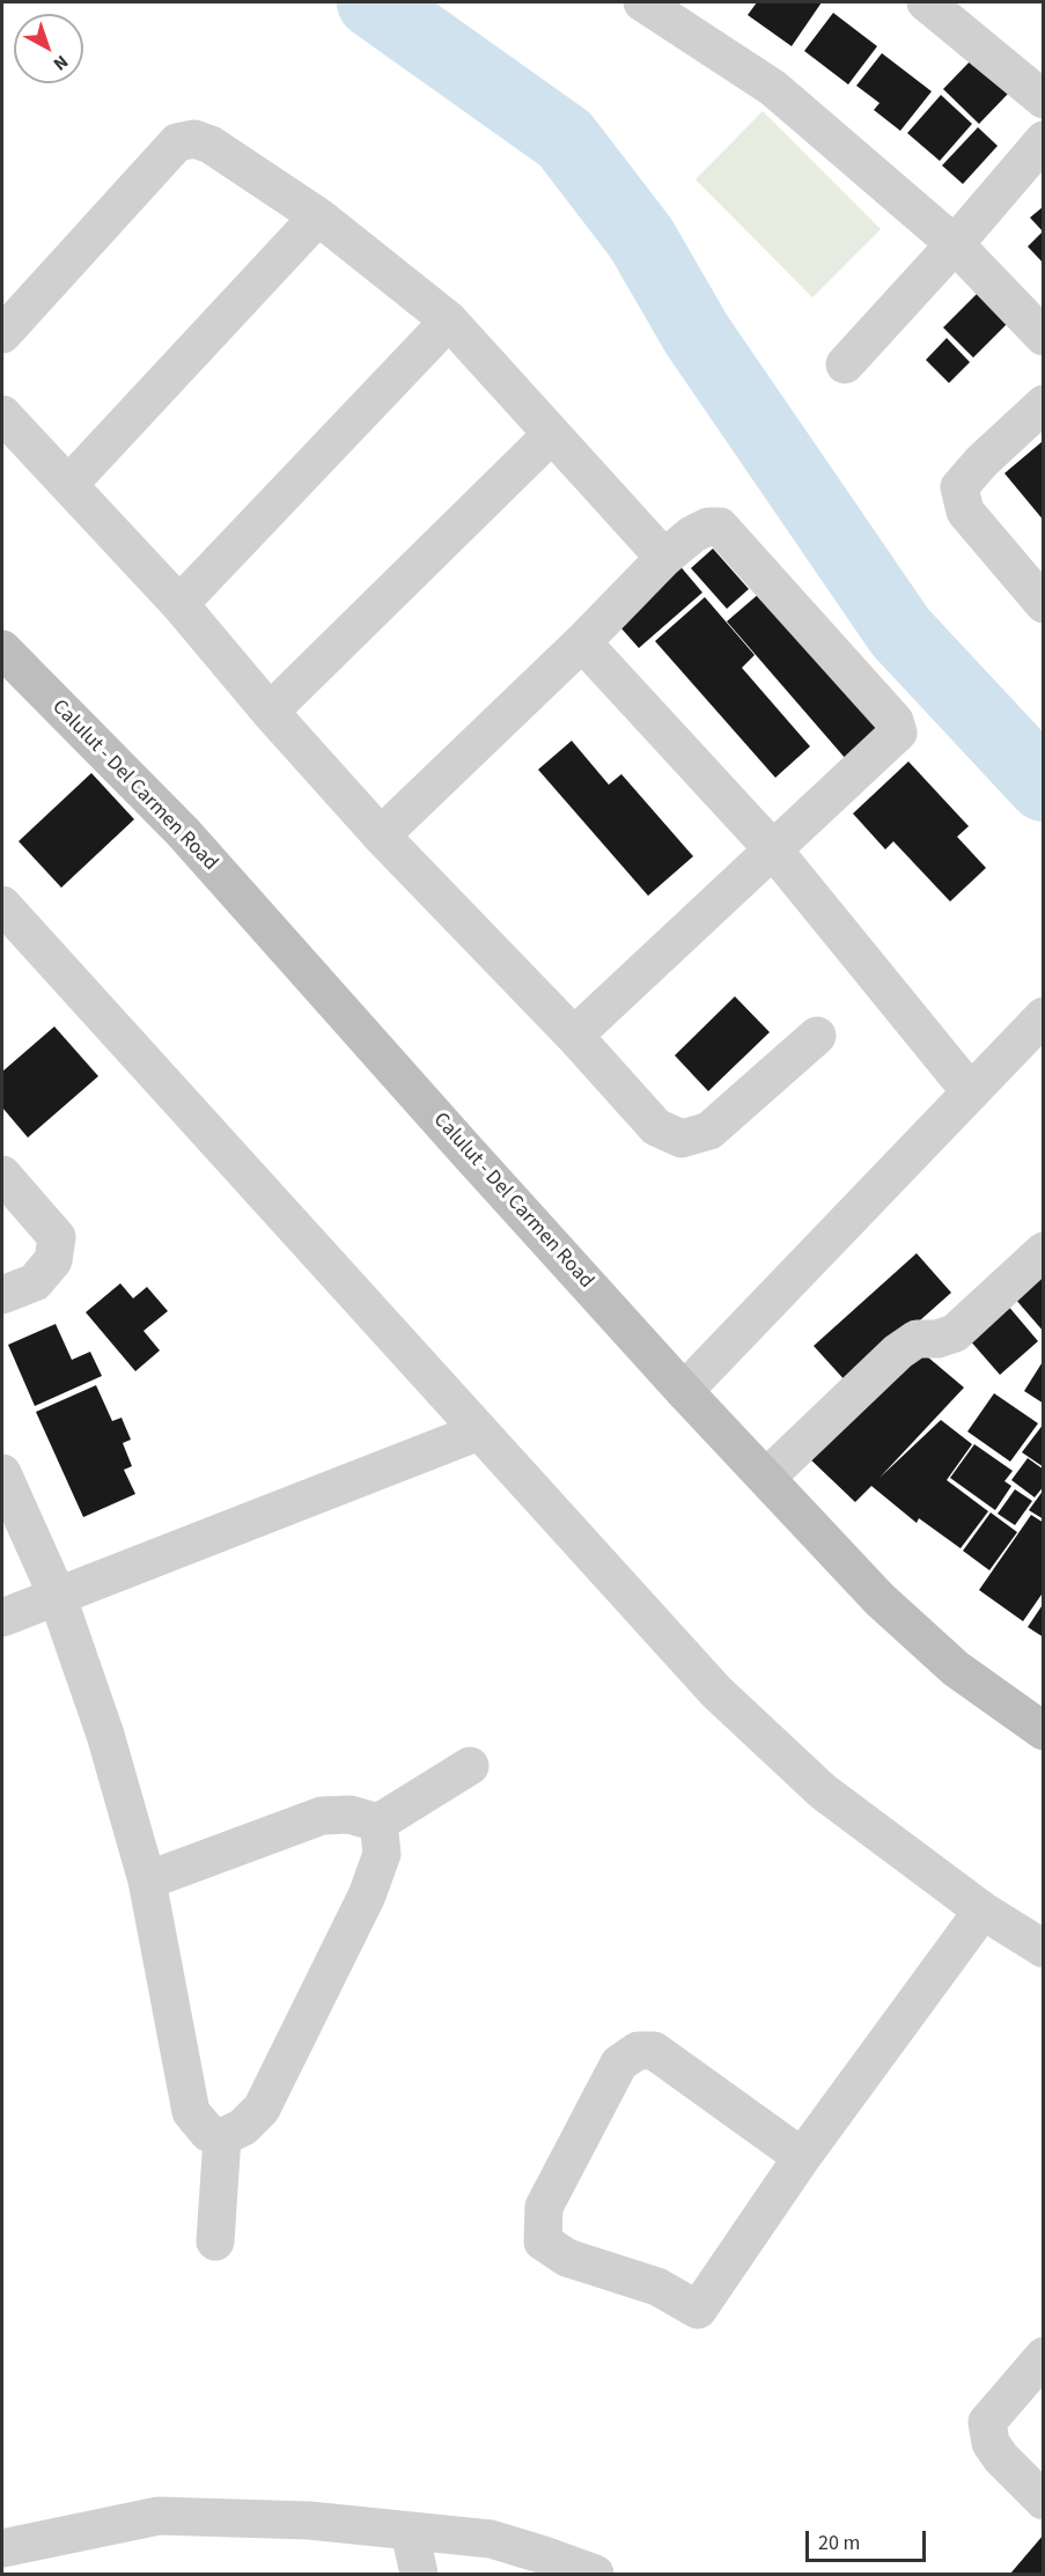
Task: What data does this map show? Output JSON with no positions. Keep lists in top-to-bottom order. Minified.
{"streets":{"main road":["Calulut - Del Carmen Road"]},"scale_bar":"20 m","north":"bottom right"}
